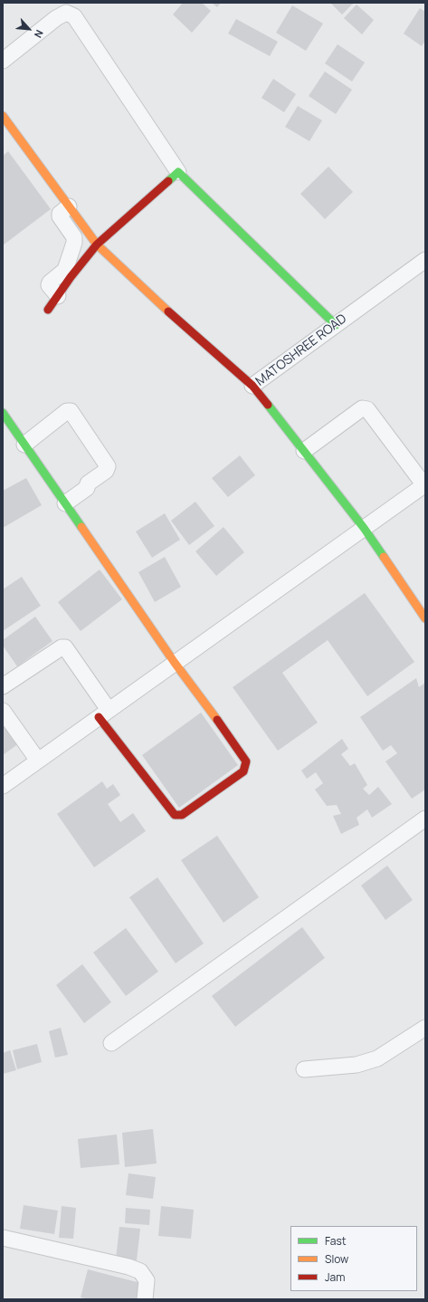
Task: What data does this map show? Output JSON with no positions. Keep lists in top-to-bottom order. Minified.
{"streets":{"street":["MATOSHREE ROAD"]},"legend":["Fast","Slow","Jam"],"north":"bottom right"}
